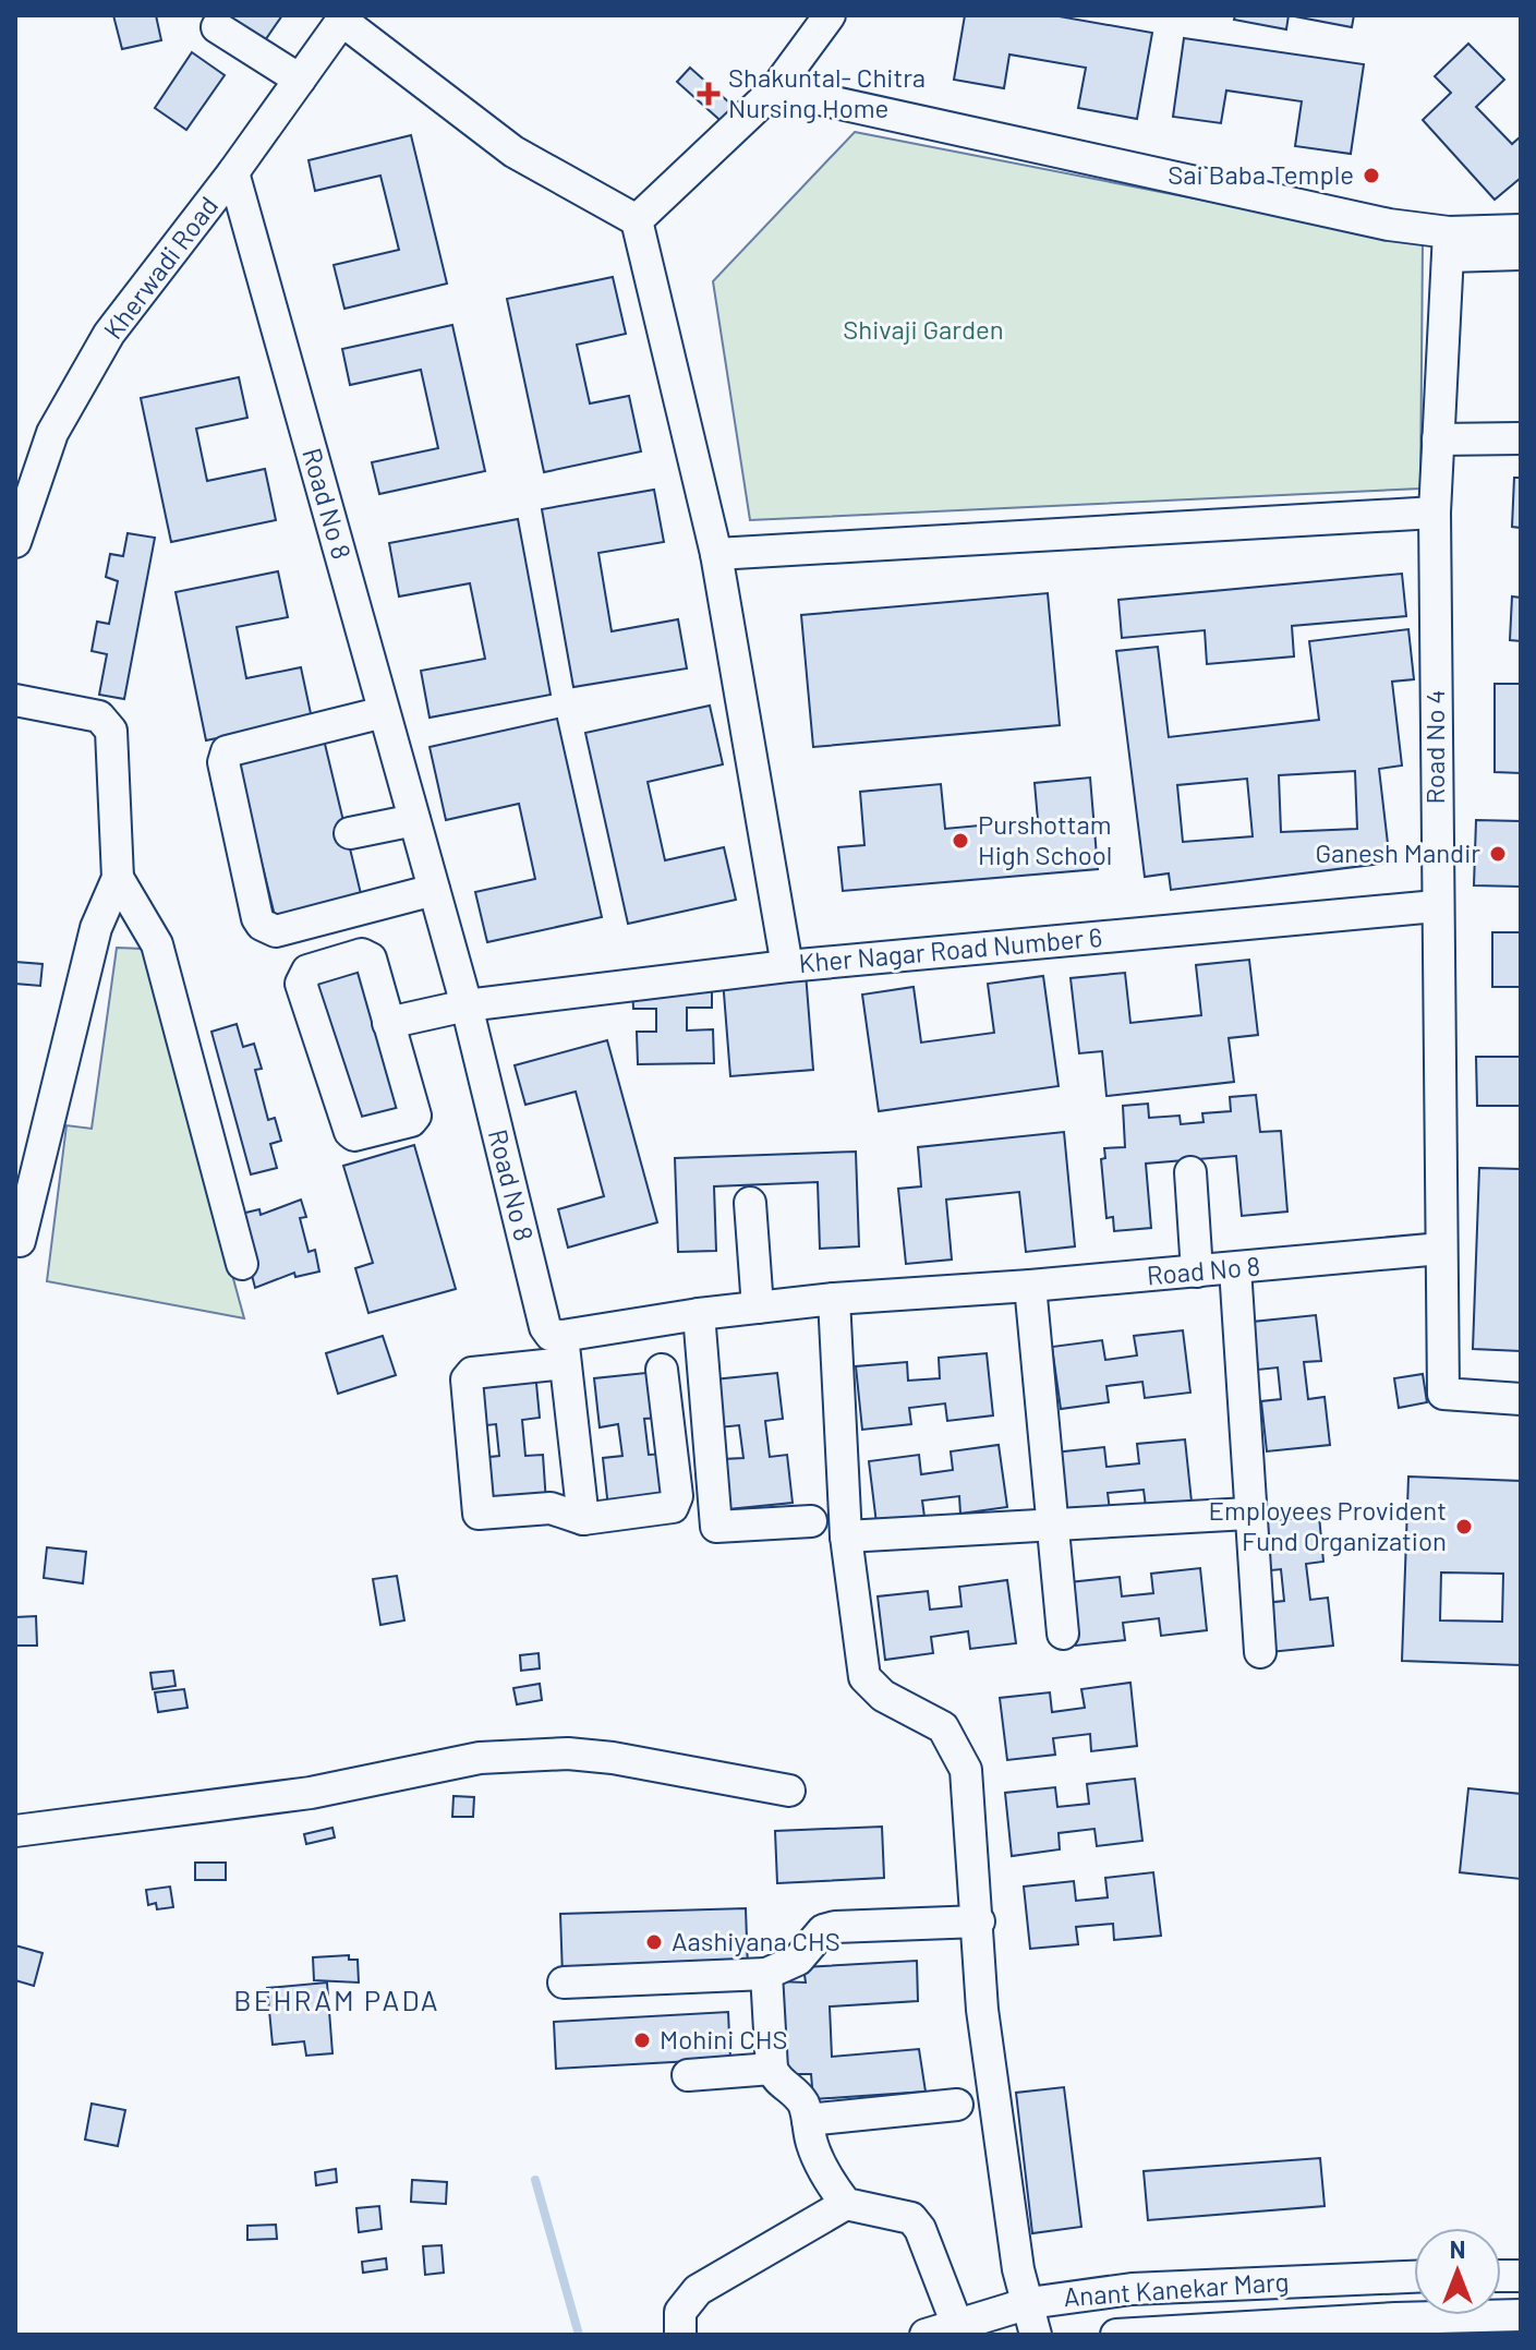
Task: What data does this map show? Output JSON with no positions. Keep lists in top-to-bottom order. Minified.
{"streets":{"street":["Kherwadi Road","Road No 8","Road No 4","Kher Nagar Road Number 6","Anant Kanekar Marg"]},"crossings":[["Kherwadi Road","Road No 8"],["Road No 8","Road No 4"],["Road No 8","Kher Nagar Road Number 6"],["Road No 4","Kher Nagar Road Number 6"]],"districts":["BEHRAM PADA"],"parks":["Shivaji Garden"],"places":{"health":["Shakuntal- Chitra Nursing Home"],"other":["Sai Baba Temple","Purshottam High School","Ganesh Mandir","Employees Provident Fund Organization","Aashiyana CHS","Mohini CHS"]},"north":"top"}
